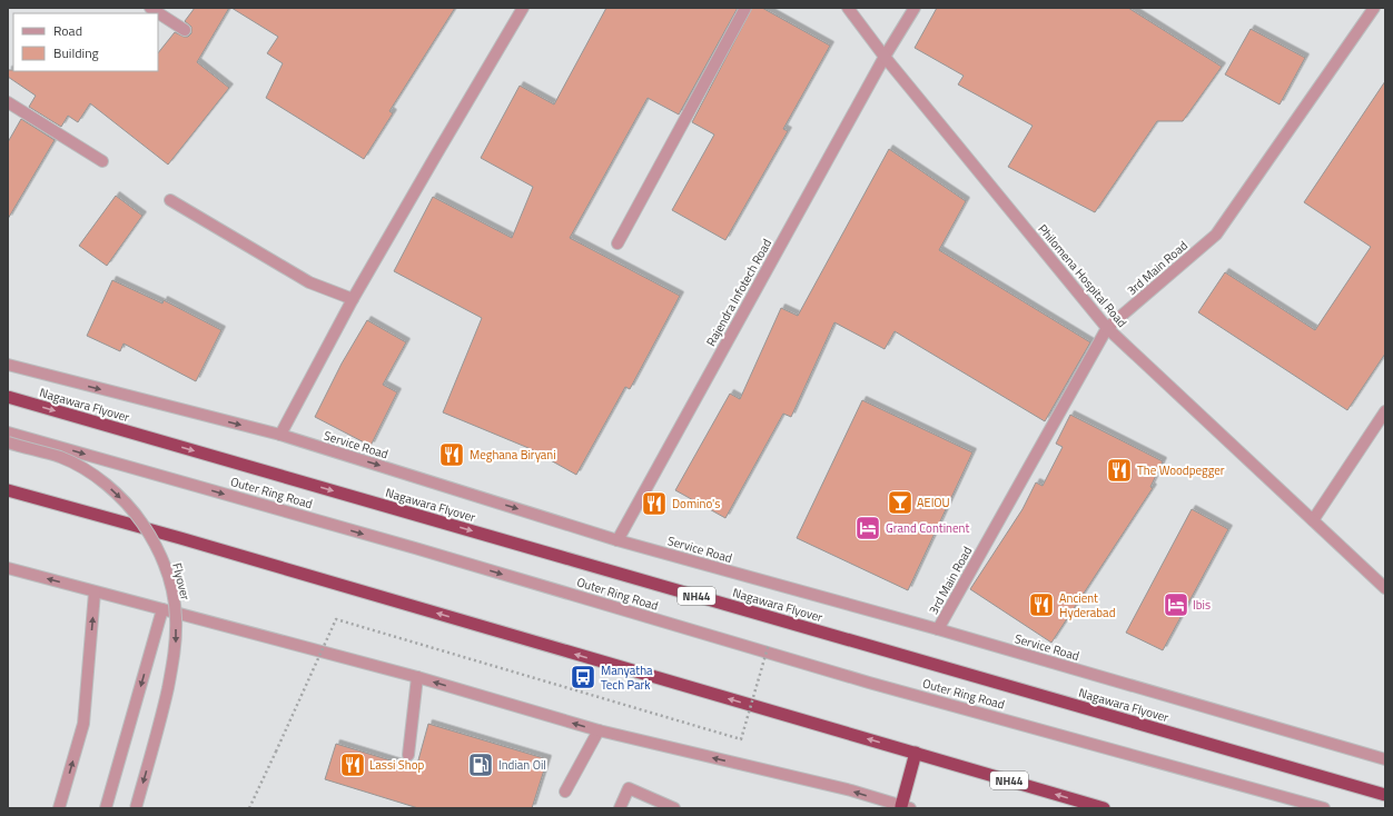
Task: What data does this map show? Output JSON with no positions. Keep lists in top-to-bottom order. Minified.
{"streets":{"highway":["Nagawara Flyover","NH44"],"street":["3rd Main Road","Philomena Hospital Road","Rajendra Infotech Road","Service Road","Outer Ring Road","Flyover"]},"crossings":[["3rd Main Road","Philomena Hospital Road"],["3rd Main Road","Service Road"],["Philomena Hospital Road","Rajendra Infotech Road"],["Rajendra Infotech Road","Service Road"]],"one_way":["Service Road","Outer Ring Road","Flyover"],"places":{"restaurant":["Meghana Biryani","The Woodpegger","Domino's","Ancient Hyderabad","Lassi Shop"],"bar":["AEIOU"],"hotel":["Grand Continent","Ibis"],"bus stop":["Manyatha Tech Park"],"fuel station":["Indian Oil"]},"legend":["Road","Building"]}
